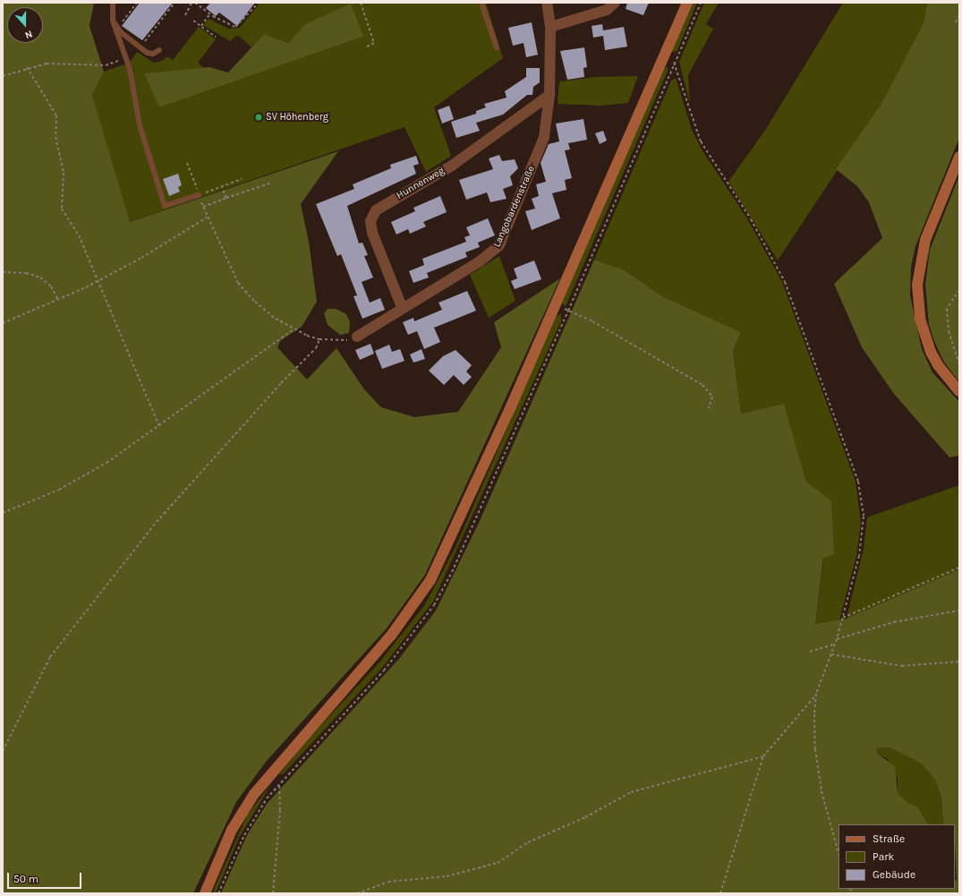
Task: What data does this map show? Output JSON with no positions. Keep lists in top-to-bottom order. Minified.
{"streets":{"street":["Hunnenweg","Langobardenstraße"]},"crossings":[["Hunnenweg","Langobardenstraße"]],"places":["SV Höhenberg"],"legend":["Straße","Park","Gebäude"],"scale_bar":"50 m","north":"bottom"}
